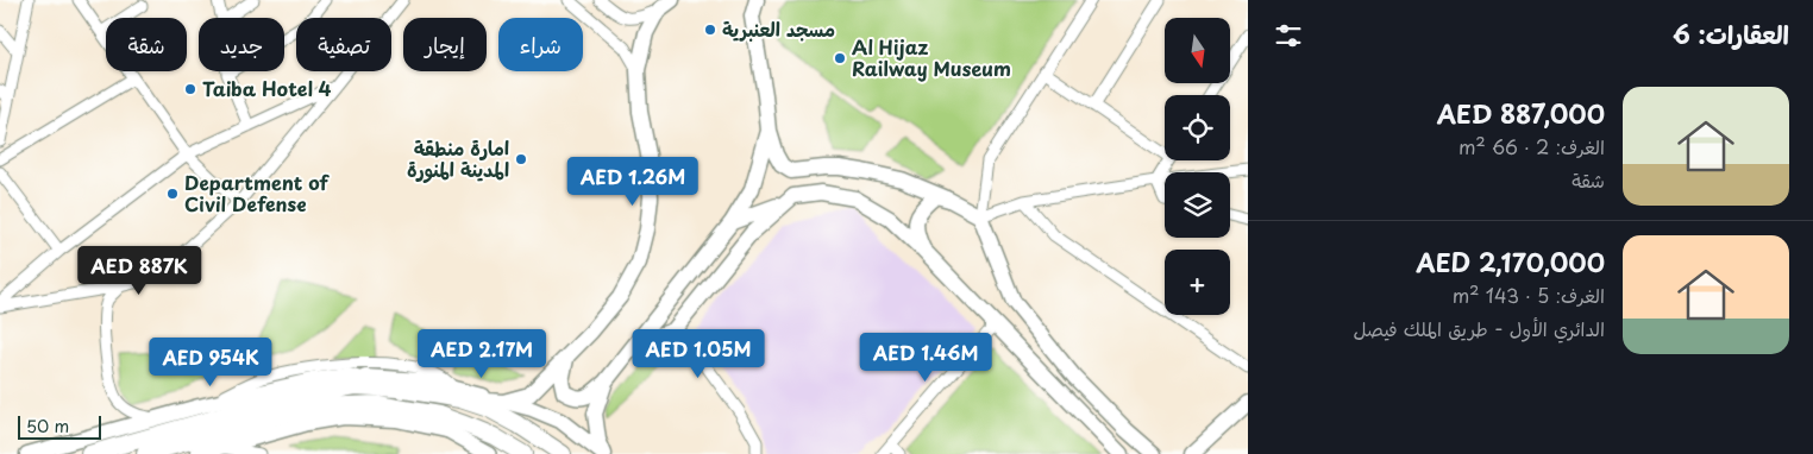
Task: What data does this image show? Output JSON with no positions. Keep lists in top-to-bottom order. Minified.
{"places":["مسجد العنبرية","Al Hijaz Railway Museum","Taiba Hotel 4","امارة منطقة المدينة المنورة","Department of Civil Defense"],"scale_bar":"50 m","north":"bottom","page":{"heading":"العقارات: 6","map_buttons":"+","chip":["شراء","إيجار","تصفية","جديد","شقة"],"list":[{"name":"AED 887,000","note":"الغرف: 2 · 66 m² · شقة"},{"name":"AED 2,170,000","note":"الغرف: 5 · 143 m² · الدائري الأول - طريق الملك فيصل"}],"price":["AED 1.26M","AED 887K","AED 2.17M","AED 1.05M","AED 1.46M","AED 954K"],"scale":"50 m"}}
